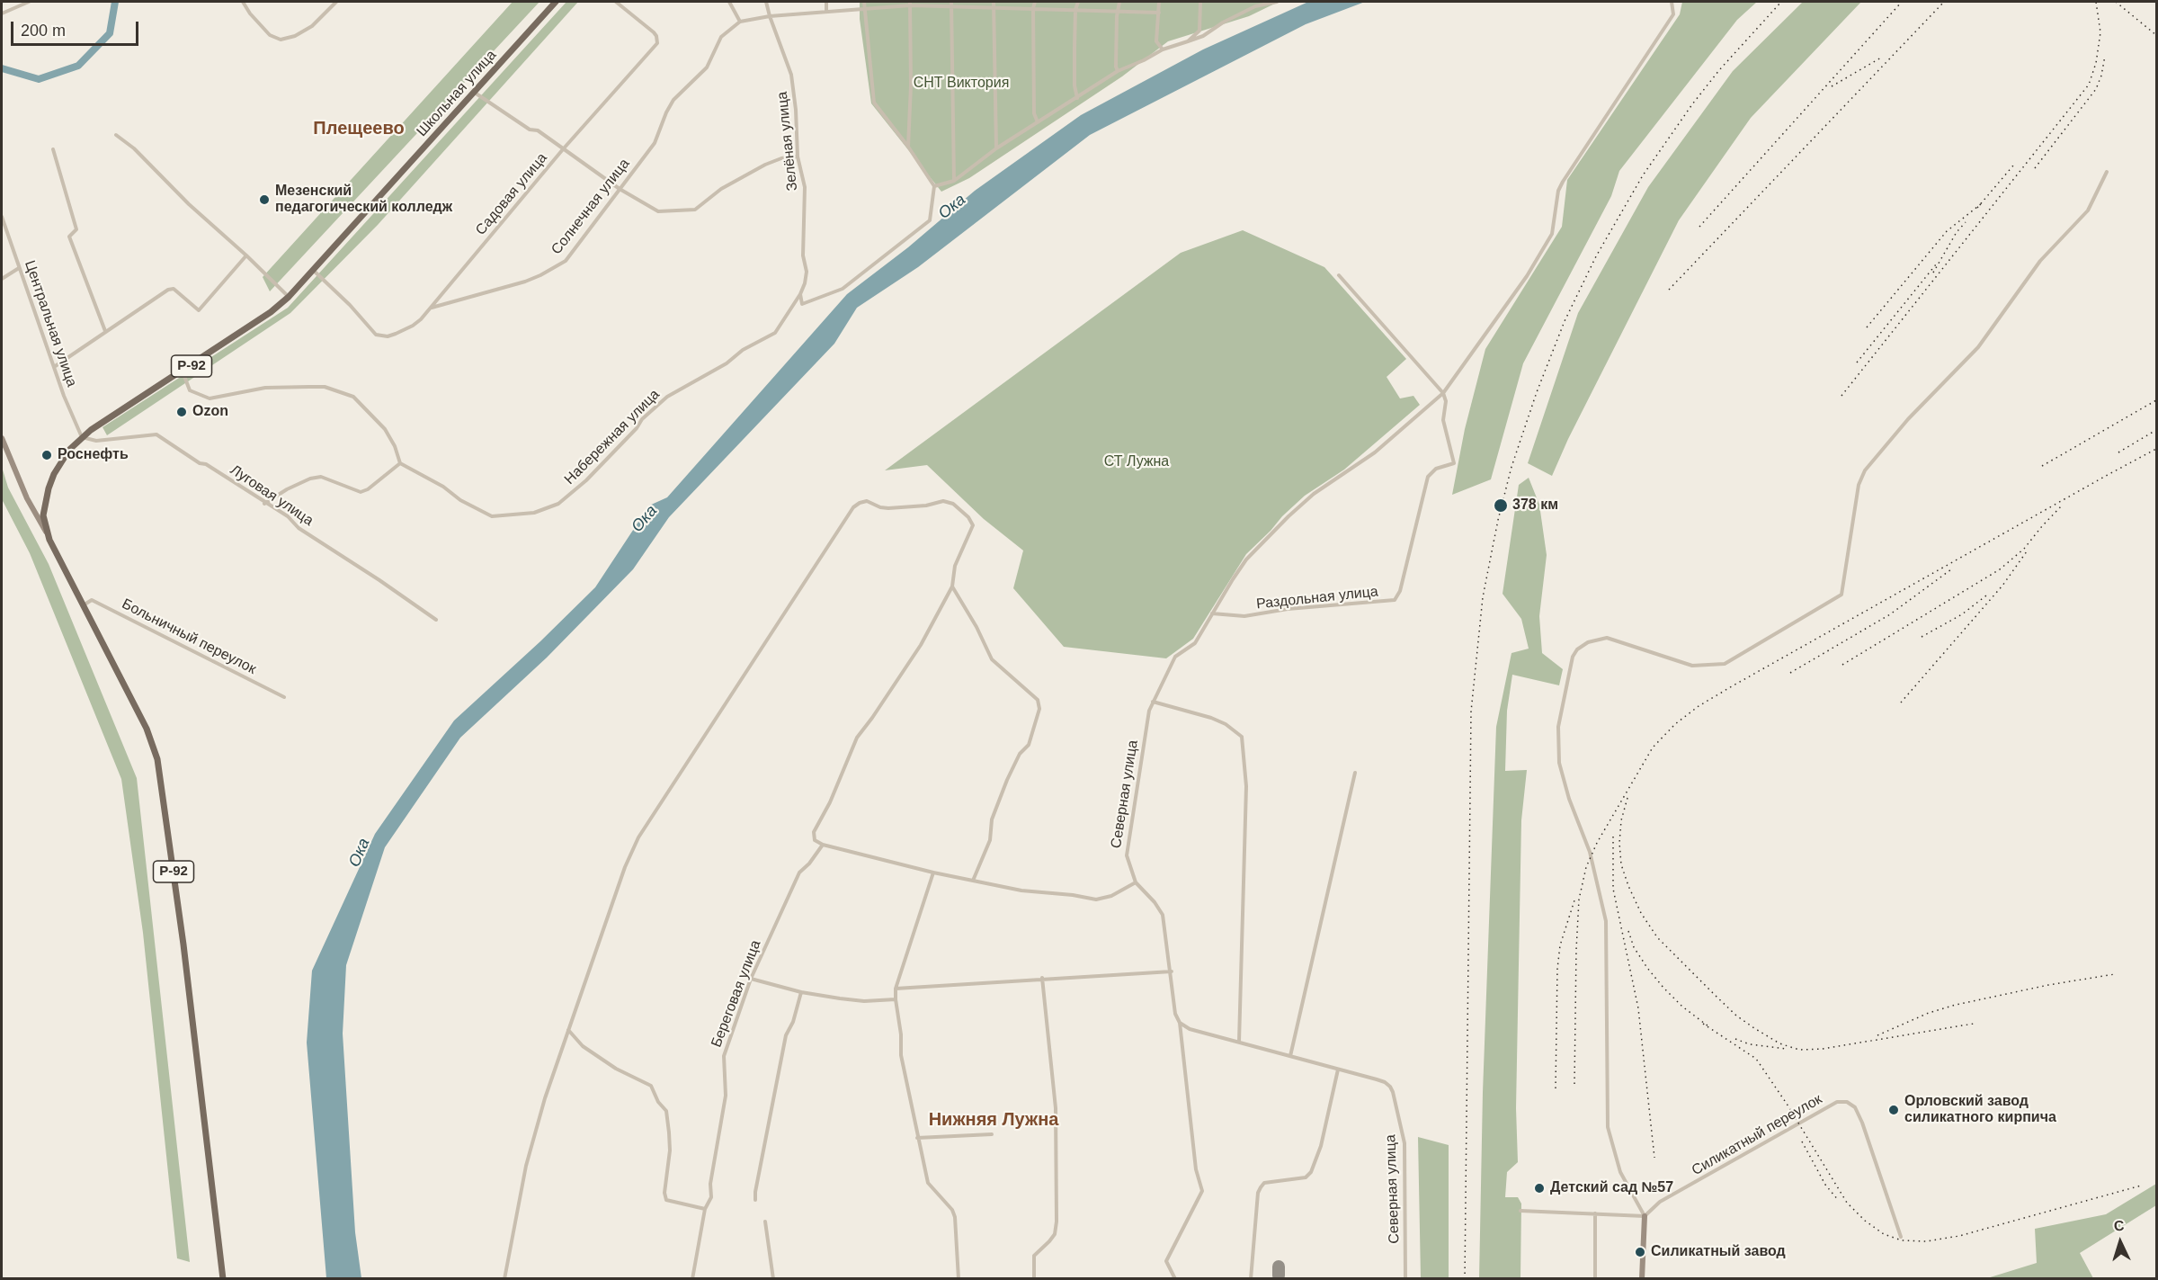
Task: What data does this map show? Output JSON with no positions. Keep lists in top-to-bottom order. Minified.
{"streets":{"main road":["Школьная улица","Р-92"],"street":["Зелёная улица","Садовая улица","Солнечная улица","Центральная улица","Набережная улица","Луговая улица","Раздольная улица","Больничный переулок","Северная улица","Береговая улица","Силикатный переулок"]},"crossings":[["Школьная улица","Садовая улица"],["Школьная улица","Р-92"],["Зелёная улица","Набережная улица"],["Садовая улица","Солнечная улица"],["Центральная улица","Р-92"],["Центральная улица","Луговая улица"],["Р-92","Луговая улица"],["Р-92","Больничный переулок"],["Раздольная улица","Северная улица"]],"districts":["Плещеево","Нижняя Лужна"],"water":["Ока"],"parks":["СНТ Виктория","СТ Лужна"],"places":["Мезенский педагогический колледж","Ozon","Роснефть","378 км","Орловский завод силикатного кирпича","Детский сад №57","Силикатный завод"],"scale_bar":"200 m","north":"top"}
